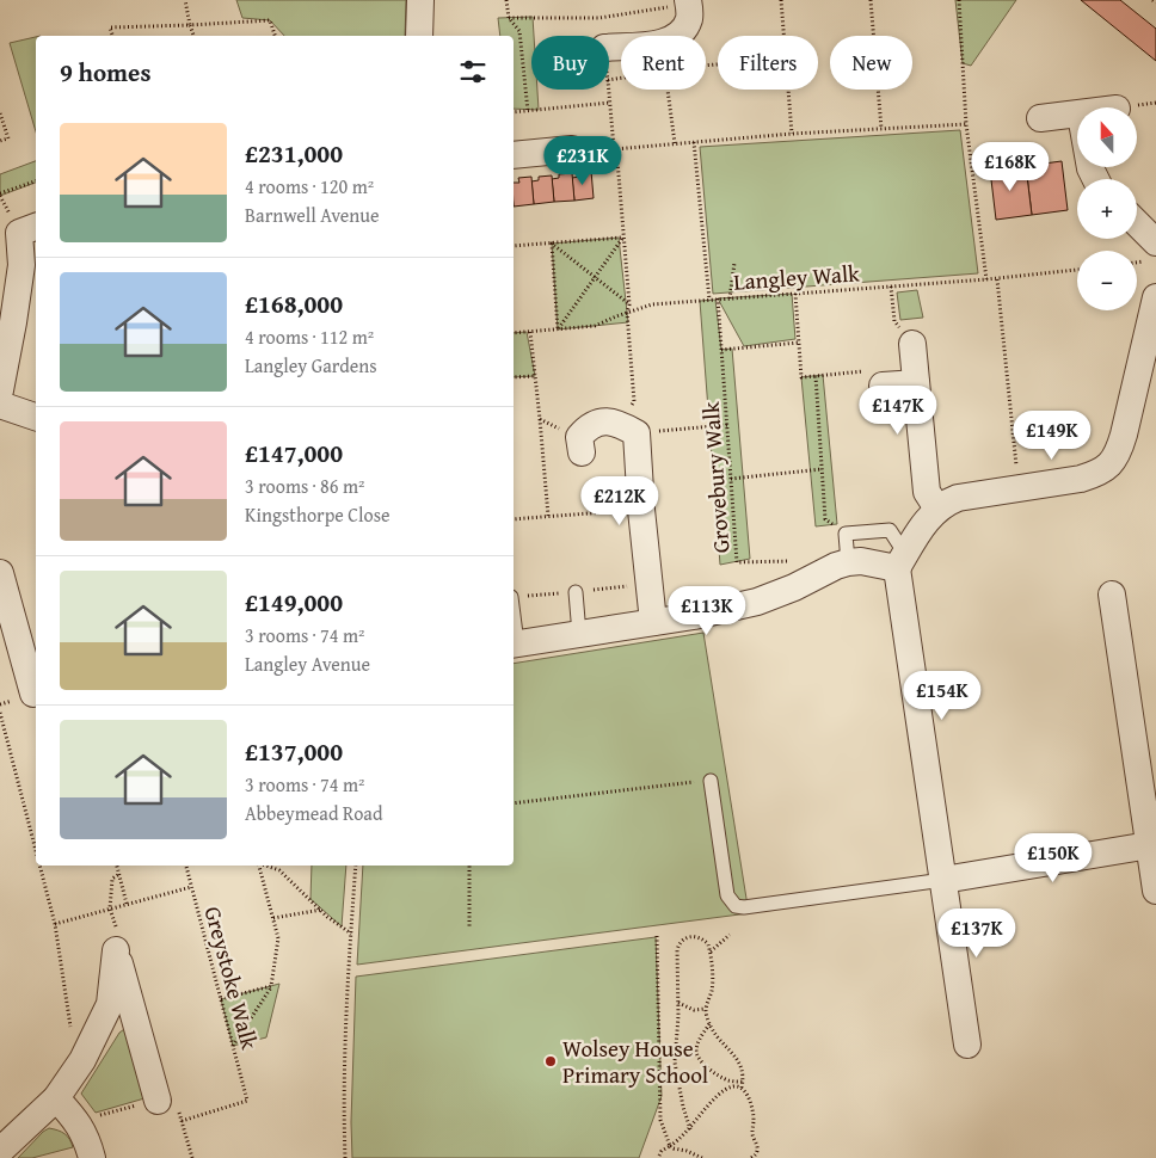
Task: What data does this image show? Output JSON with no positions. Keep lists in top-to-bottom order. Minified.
{"streets":{"path":["Langley Walk","Grovebury Walk","Greystoke Walk"]},"crossings":[["Langley Walk","Grovebury Walk"]],"places":["Wolsey House Primary School"],"north":"top","page":{"chip":["Buy","Rent","Filters","New"],"heading":"9 homes","map_buttons":["+","−"],"list":[{"name":"£231,000","note":"4 rooms · 120 m² · Barnwell Avenue"},{"name":"£168,000","note":"4 rooms · 112 m² · Langley Gardens"},{"name":"£147,000","note":"3 rooms · 86 m² · Kingsthorpe Close"},{"name":"£149,000","note":"3 rooms · 74 m² · Langley Avenue"},{"name":"£137,000","note":"3 rooms · 74 m² · Abbeymead Road"}],"price":["£231K","£168K","£147K","£149K","£212K","£113K","£154K","£150K","£137K"]}}
